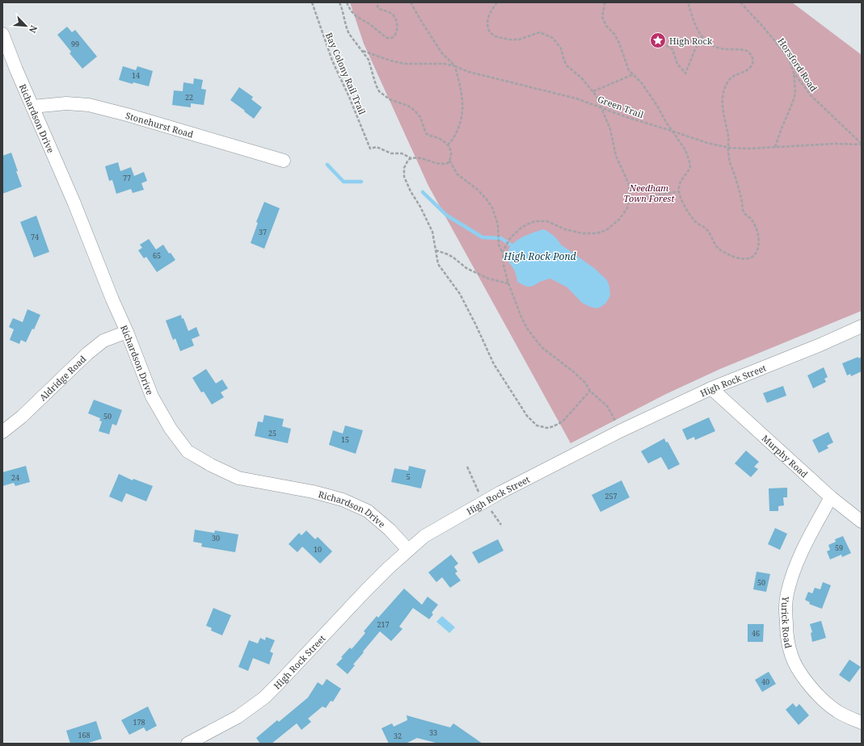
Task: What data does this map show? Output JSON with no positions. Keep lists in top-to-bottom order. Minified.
{"streets":{"street":["Richardson Drive","Stonehurst Road","Aldridge Road","High Rock Street","Murphy Road","Yurick Road"],"path":["Horsford Road","Bay Colony Rail Trail","Green Trail"]},"crossings":[["Horsford Road","Green Trail"],["Richardson Drive","Stonehurst Road"],["Richardson Drive","Aldridge Road"],["Richardson Drive","High Rock Street"],["High Rock Street","Murphy Road"],["Murphy Road","Yurick Road"]],"water":["High Rock Pond"],"parks":["Needham Town Forest"],"places":{"place":["High Rock"]},"house_numbers":["99","14","22","77","37","74","65","50","25","15","5","24","257","30","59","10","50","217","46","40","178","33","168","32"],"north":"bottom right"}
